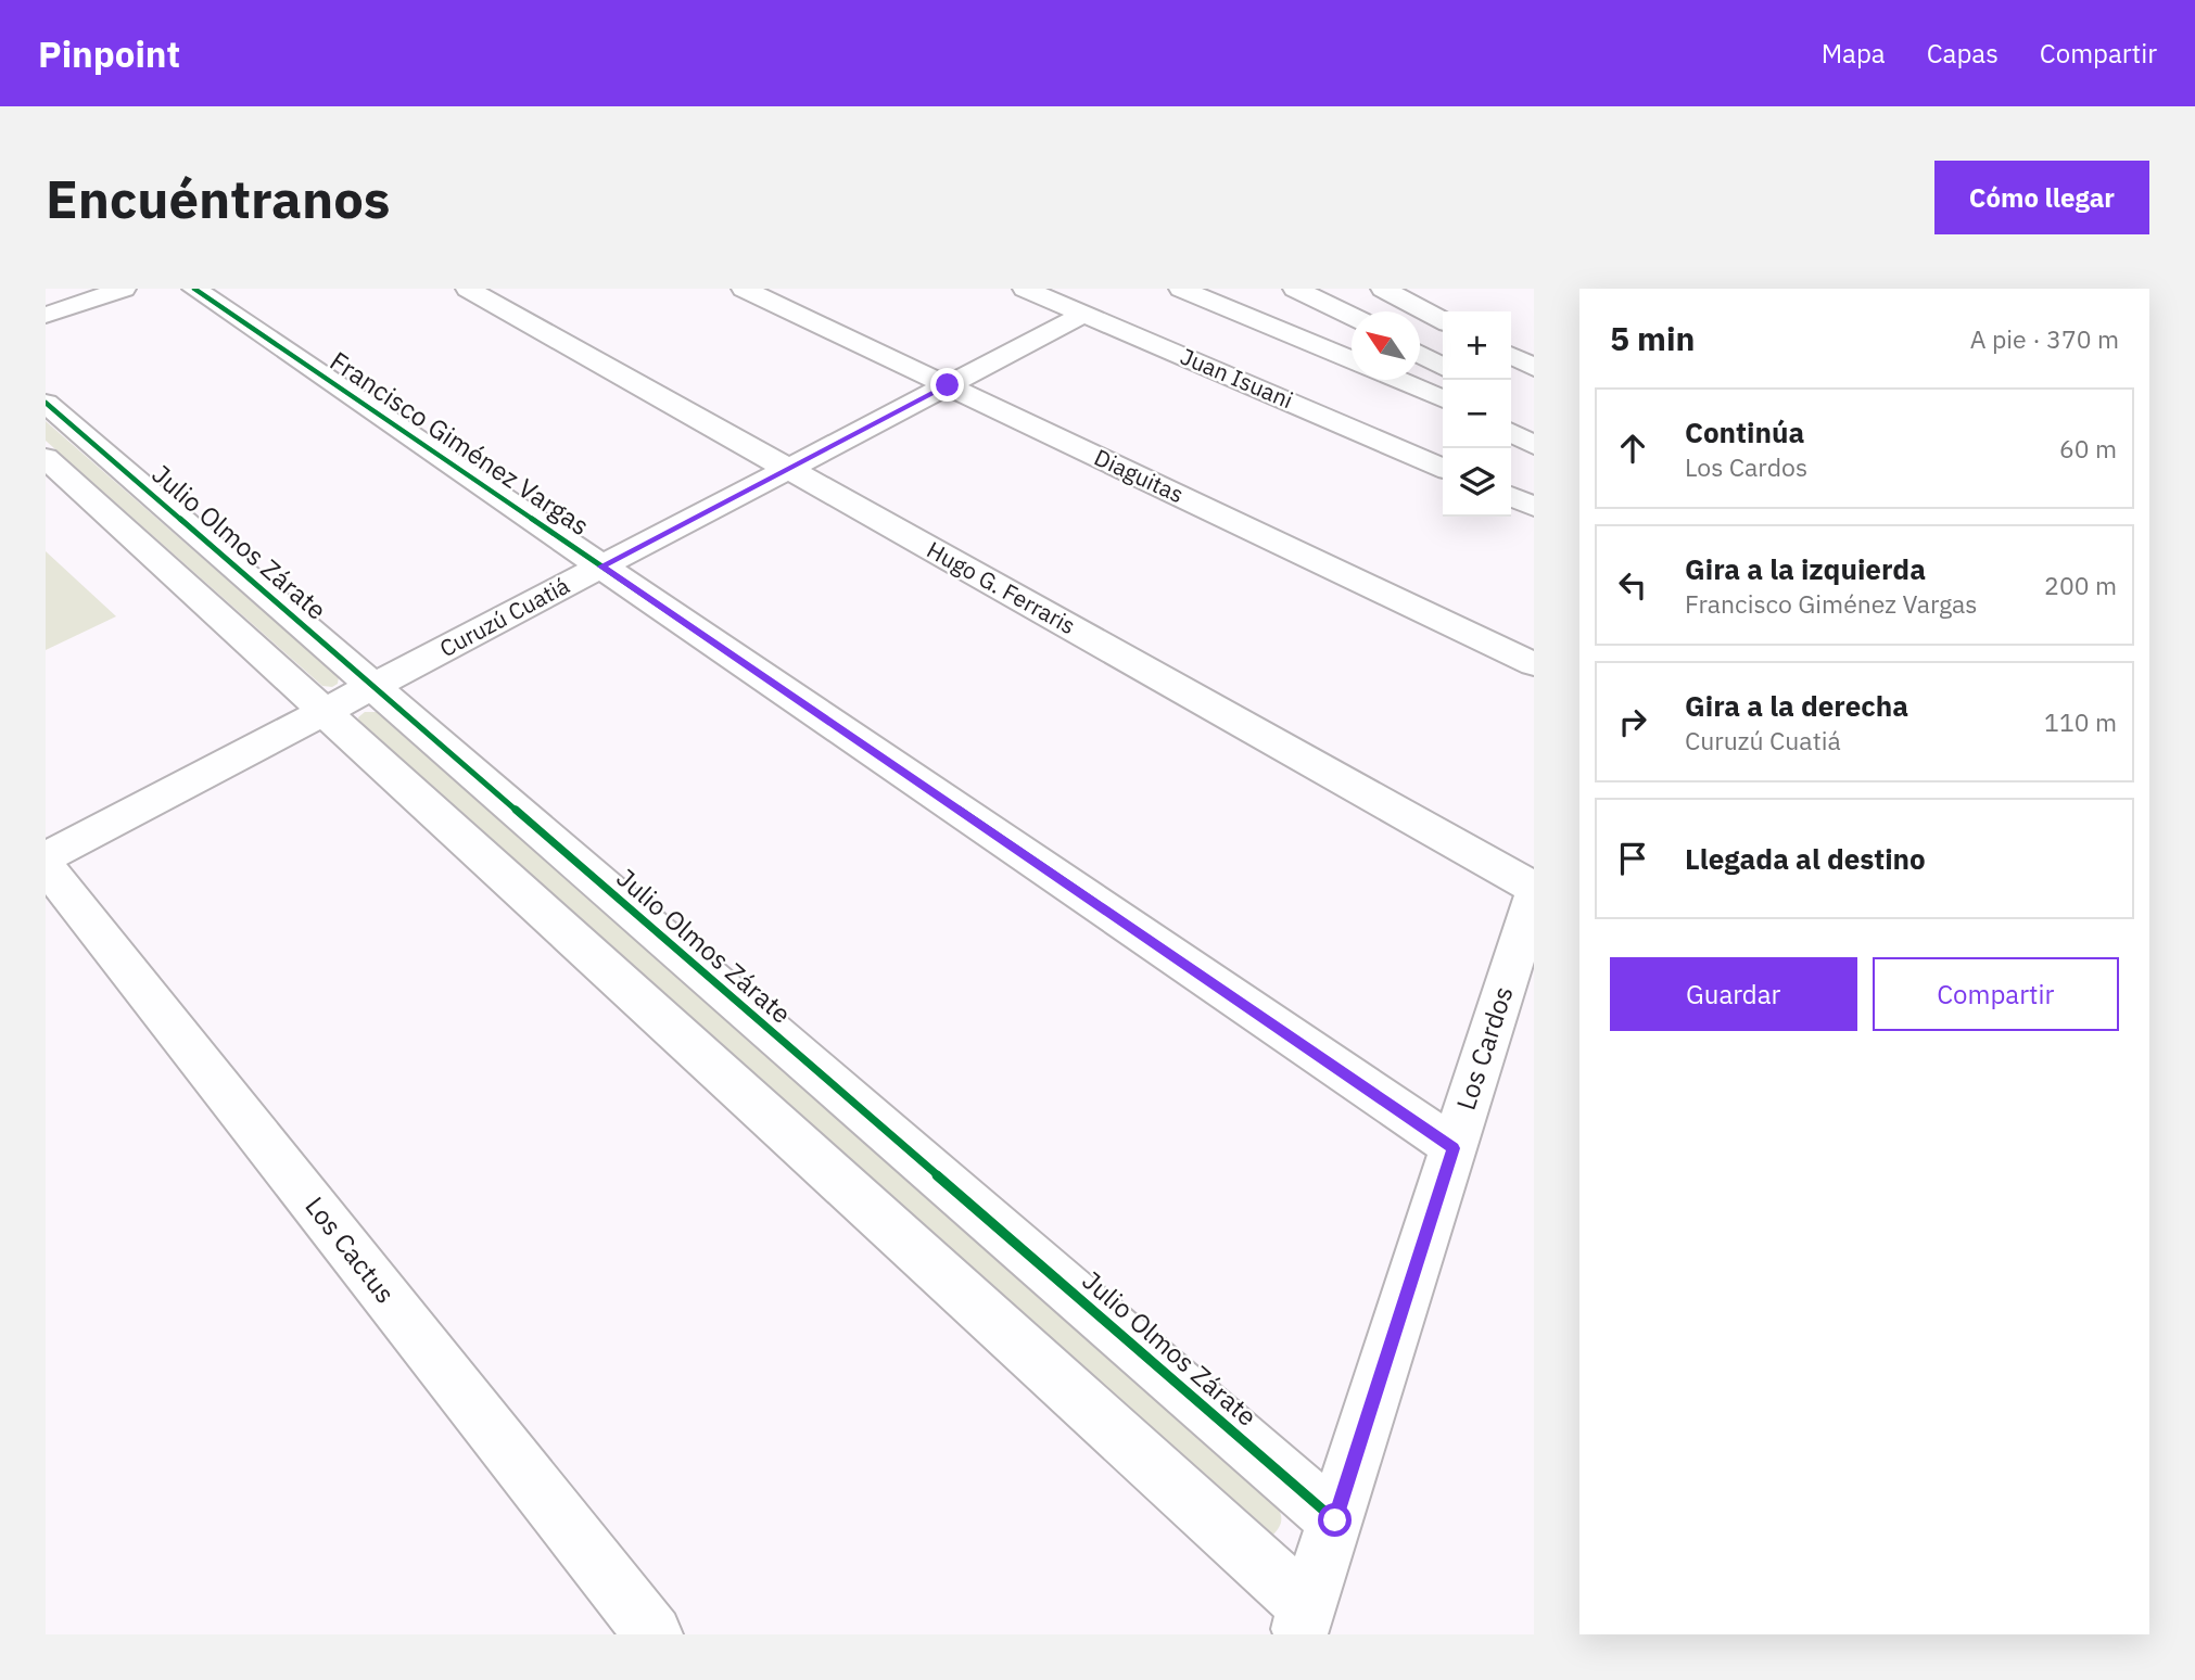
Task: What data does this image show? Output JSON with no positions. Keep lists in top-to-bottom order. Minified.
{"streets":{"main road":["Juan Isuani","Francisco Giménez Vargas","Diaguitas","Julio Olmos Zárate","Hugo G. Ferraris","Curuzú Cuatiá","Los Cardos","Los Cactus"]},"crossings":[["Juan Isuani","Curuzú Cuatiá"],["Francisco Giménez Vargas","Curuzú Cuatiá"],["Francisco Giménez Vargas","Los Cardos"],["Diaguitas","Curuzú Cuatiá"],["Julio Olmos Zárate","Curuzú Cuatiá"],["Julio Olmos Zárate","Los Cardos"],["Hugo G. Ferraris","Curuzú Cuatiá"]],"north":"top left","page":{"header":"Pinpoint","nav":["Mapa","Capas","Compartir"],"buttons":["Cómo llegar",["Guardar","Compartir"]],"title":"Encuéntranos","heading":["5 min","A pie · 370 m"],"map_buttons":["+","−"],"list":[["Continúa","Los Cardos","60 m"],["Gira a la izquierda","Francisco Giménez Vargas","200 m"],["Gira a la derecha","Curuzú Cuatiá","110 m"],"Llegada al destino"]}}
